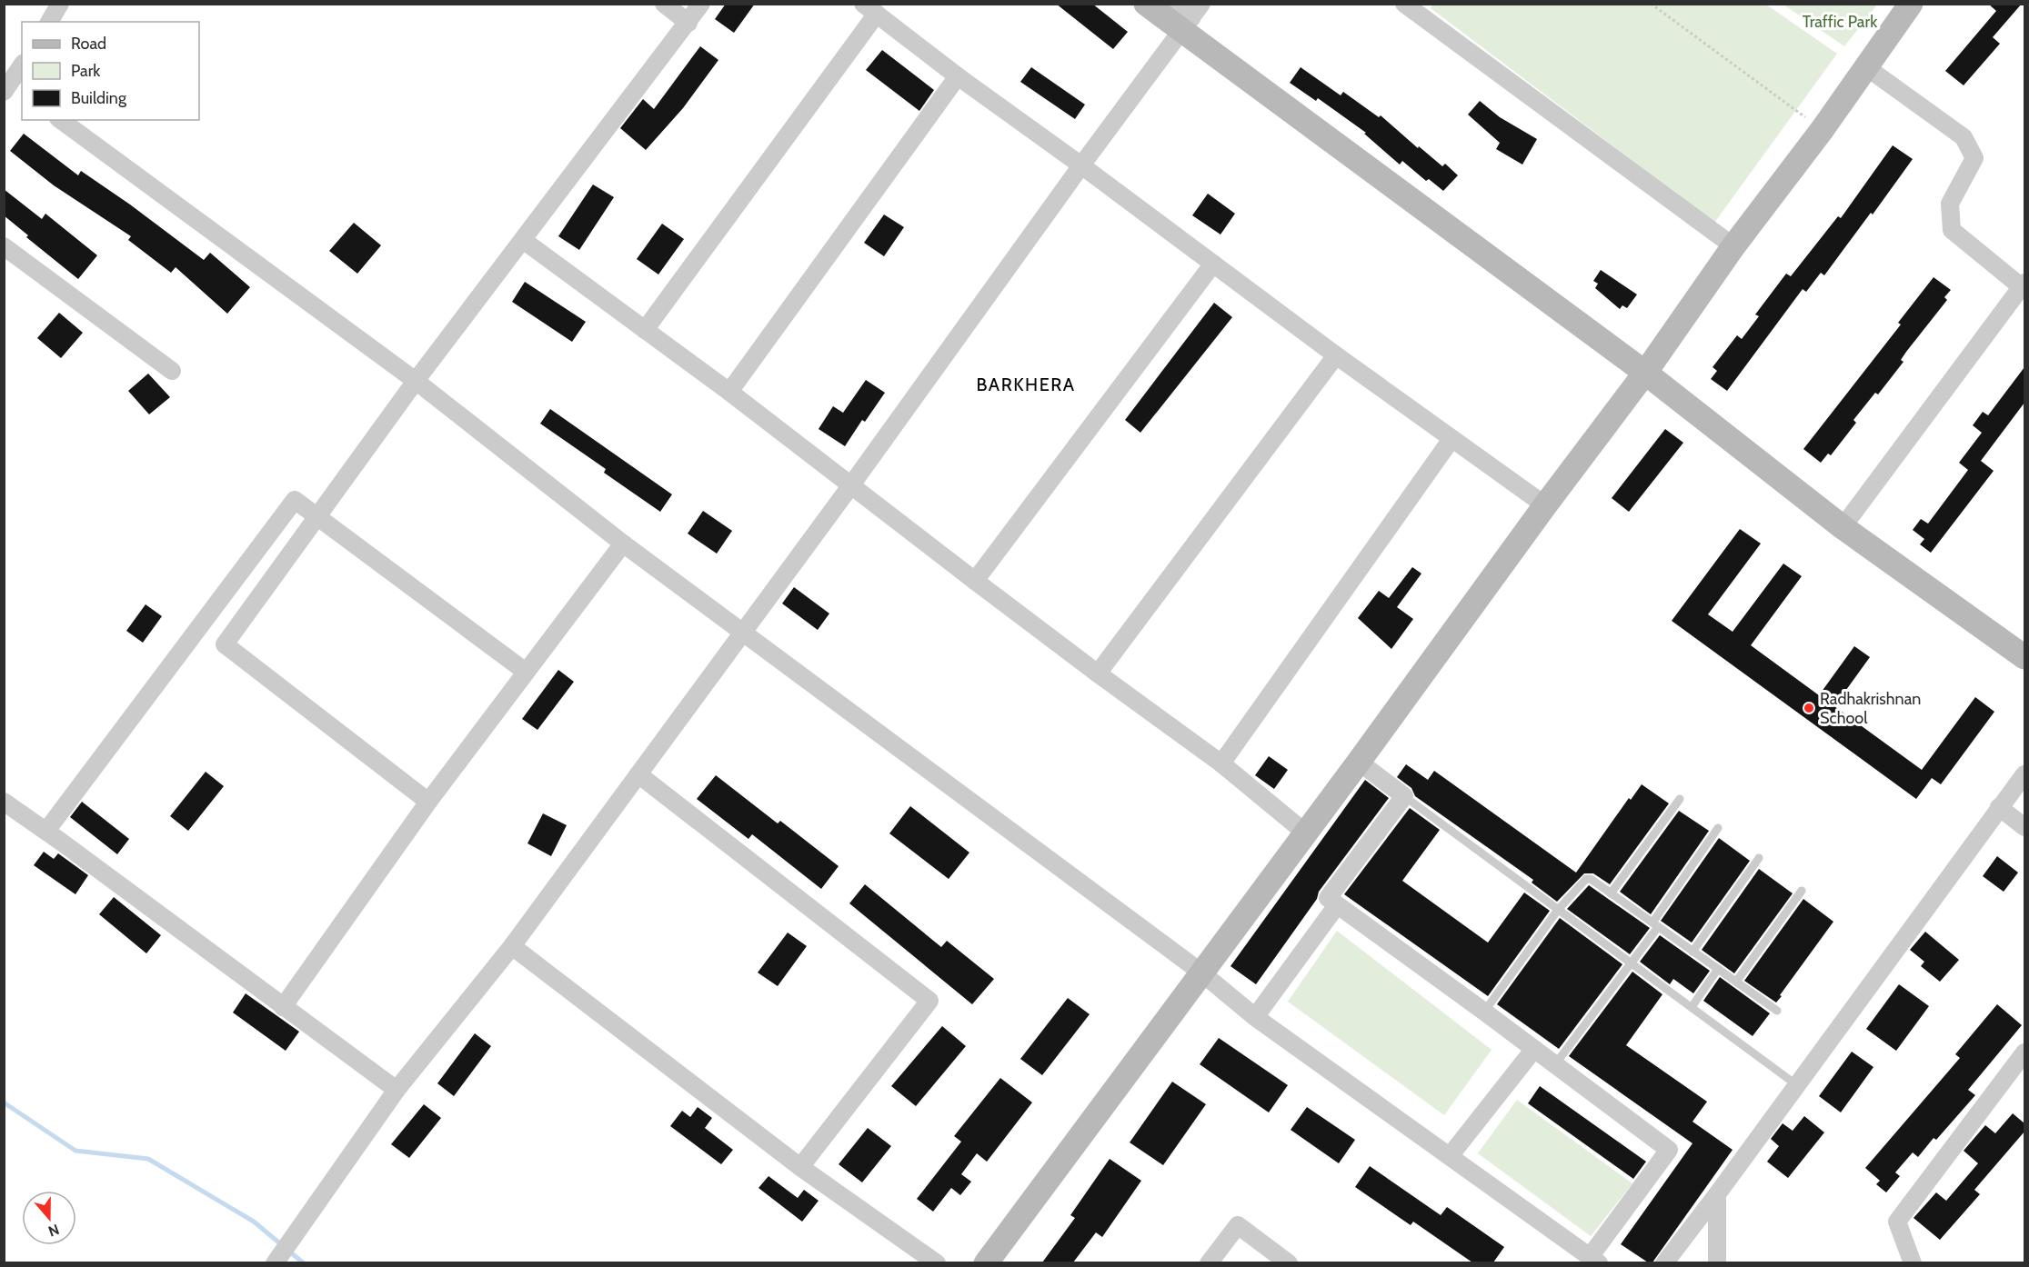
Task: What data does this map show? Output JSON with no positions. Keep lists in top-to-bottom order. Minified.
{"districts":["BARKHERA"],"parks":["Traffic Park"],"places":["Radhakrishnan School"],"legend":["Road","Park","Building"],"north":"bottom"}
